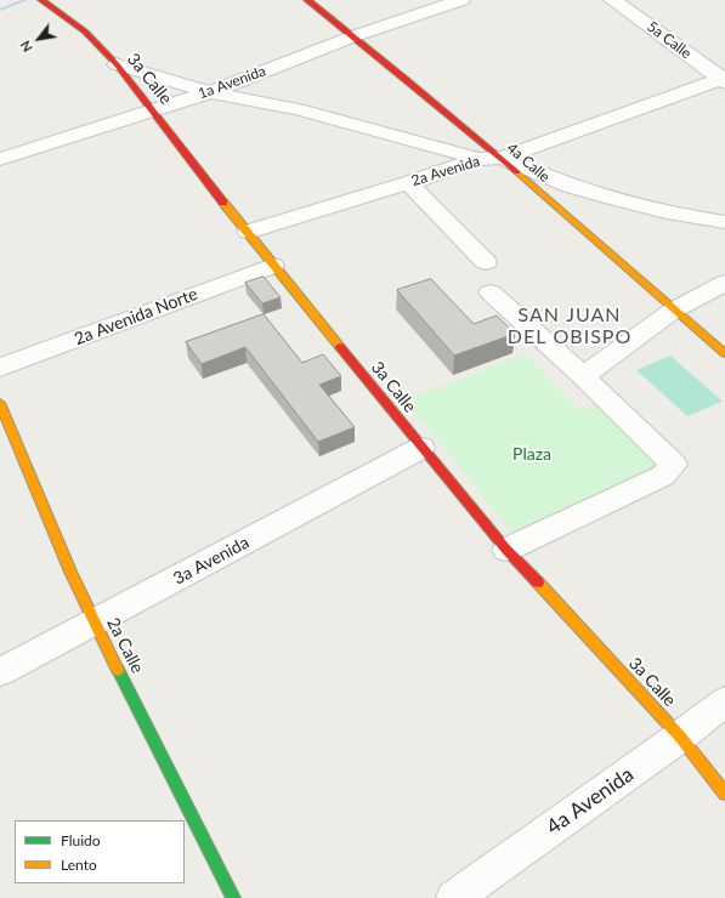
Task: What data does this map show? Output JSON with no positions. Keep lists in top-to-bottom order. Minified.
{"streets":{"street":["5a Calle","3a Calle","1a Avenida","4a Calle","2a Avenida","2a Avenida Norte","3a Avenida","2a Calle","4a Avenida"]},"crossings":[["5a Calle","2a Avenida"],["3a Calle","1a Avenida"],["3a Calle","2a Avenida"],["3a Calle","2a Avenida Norte"],["3a Calle","3a Avenida"],["3a Calle","4a Avenida"],["1a Avenida","4a Calle"],["4a Calle","2a Avenida"],["3a Avenida","2a Calle"]],"districts":["SAN JUAN DEL OBISPO"],"parks":["Plaza"],"legend":["Fluido","Lento"],"north":"bottom left"}
